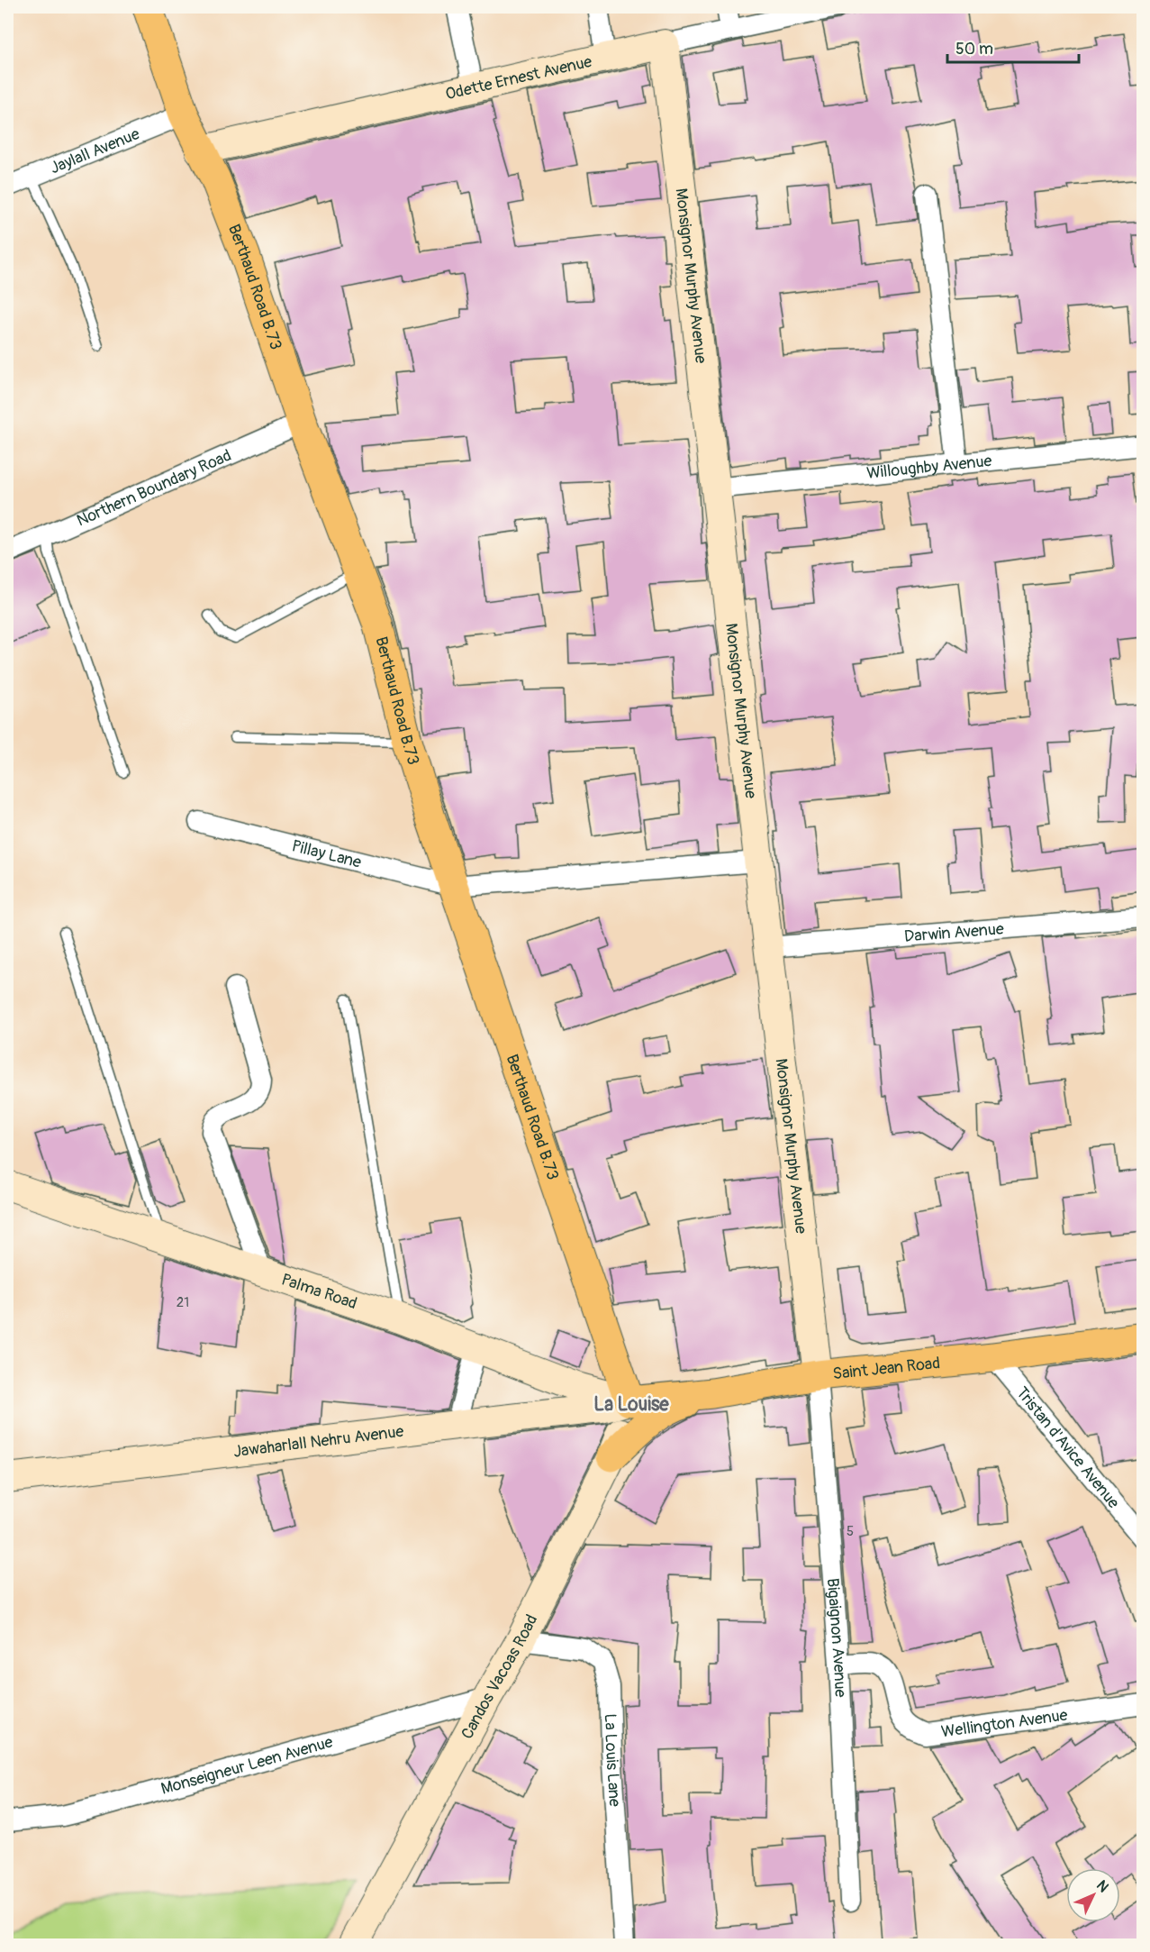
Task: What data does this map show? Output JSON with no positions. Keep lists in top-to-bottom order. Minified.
{"streets":{"main road":["Berthaud Road B.73","Saint Jean Road"],"street":["Odette Ernest Avenue","Jaylall Avenue","Monsignor Murphy Avenue","Willoughby Avenue","Northern Boundary Road","Pillay Lane","Darwin Avenue","Palma Road","Jawaharlall Nehru Avenue","Tristan d'Avice Avenue","Bigaignon Avenue","Candos Vacoas Road","Wellington Avenue","La Louis Lane","Monseigneur Leen Avenue"]},"crossings":[["Odette Ernest Avenue","Monsignor Murphy Avenue"],["Odette Ernest Avenue","Berthaud Road B.73"],["Jaylall Avenue","Berthaud Road B.73"],["Monsignor Murphy Avenue","Willoughby Avenue"],["Monsignor Murphy Avenue","Pillay Lane"],["Monsignor Murphy Avenue","Darwin Avenue"],["Monsignor Murphy Avenue","Saint Jean Road"],["Monsignor Murphy Avenue","Bigaignon Avenue"],["Berthaud Road B.73","Northern Boundary Road"],["Berthaud Road B.73","Pillay Lane"],["Berthaud Road B.73","Palma Road"],["Berthaud Road B.73","Saint Jean Road"],["Berthaud Road B.73","Jawaharlall Nehru Avenue"],["Berthaud Road B.73","Candos Vacoas Road"],["Palma Road","Saint Jean Road"],["Palma Road","Jawaharlall Nehru Avenue"],["Palma Road","Candos Vacoas Road"],["Saint Jean Road","Jawaharlall Nehru Avenue"],["Saint Jean Road","Tristan d'Avice Avenue"],["Saint Jean Road","Bigaignon Avenue"],["Saint Jean Road","Candos Vacoas Road"],["Jawaharlall Nehru Avenue","Candos Vacoas Road"],["Bigaignon Avenue","Wellington Avenue"],["Candos Vacoas Road","La Louis Lane"],["Candos Vacoas Road","Monseigneur Leen Avenue"]],"districts":["La Louise"],"house_numbers":["21","5"],"scale_bar":"50 m","north":"top right"}
